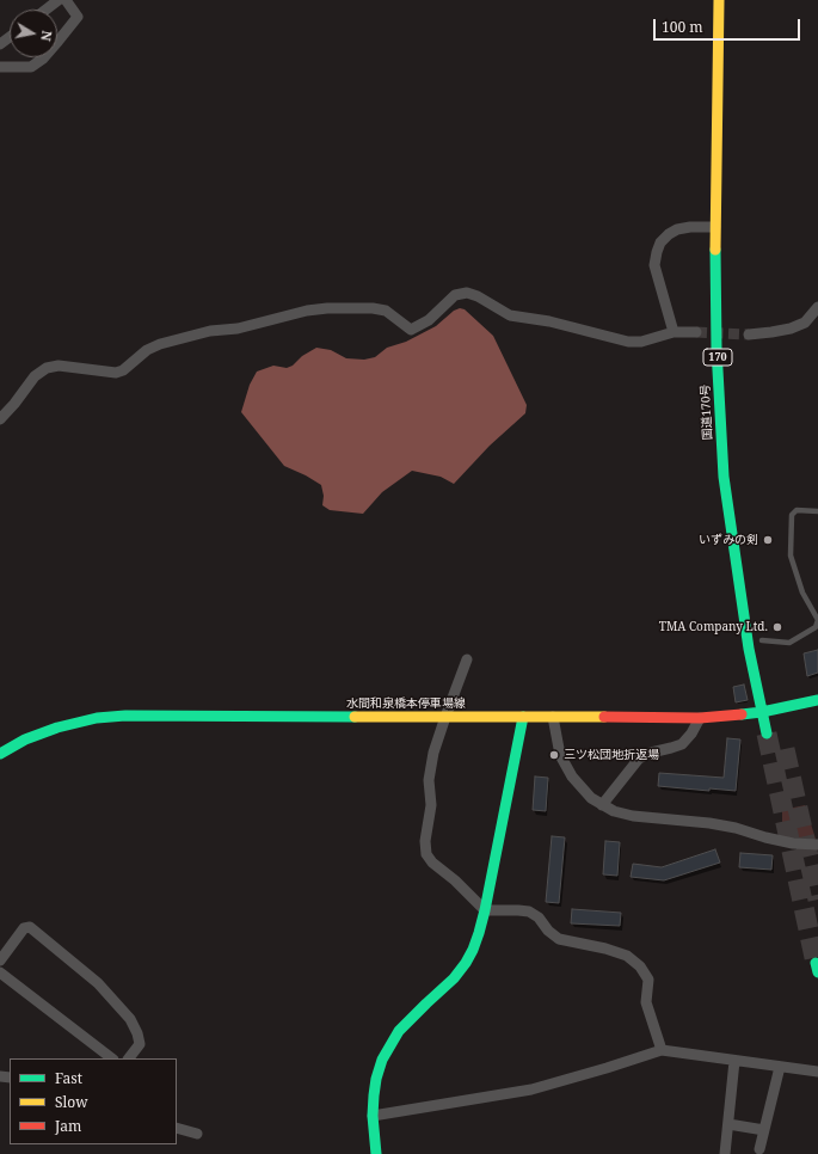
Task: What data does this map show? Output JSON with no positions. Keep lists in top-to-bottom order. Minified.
{"streets":{"main road":["170","国道170号","水間和泉橋本停車場線"]},"crossings":[["国道170号","水間和泉橋本停車場線"]],"places":["いずみの剣","TMA Company Ltd.","三ツ松団地折返場"],"legend":["Fast","Slow","Jam"],"scale_bar":"100 m","north":"right"}
